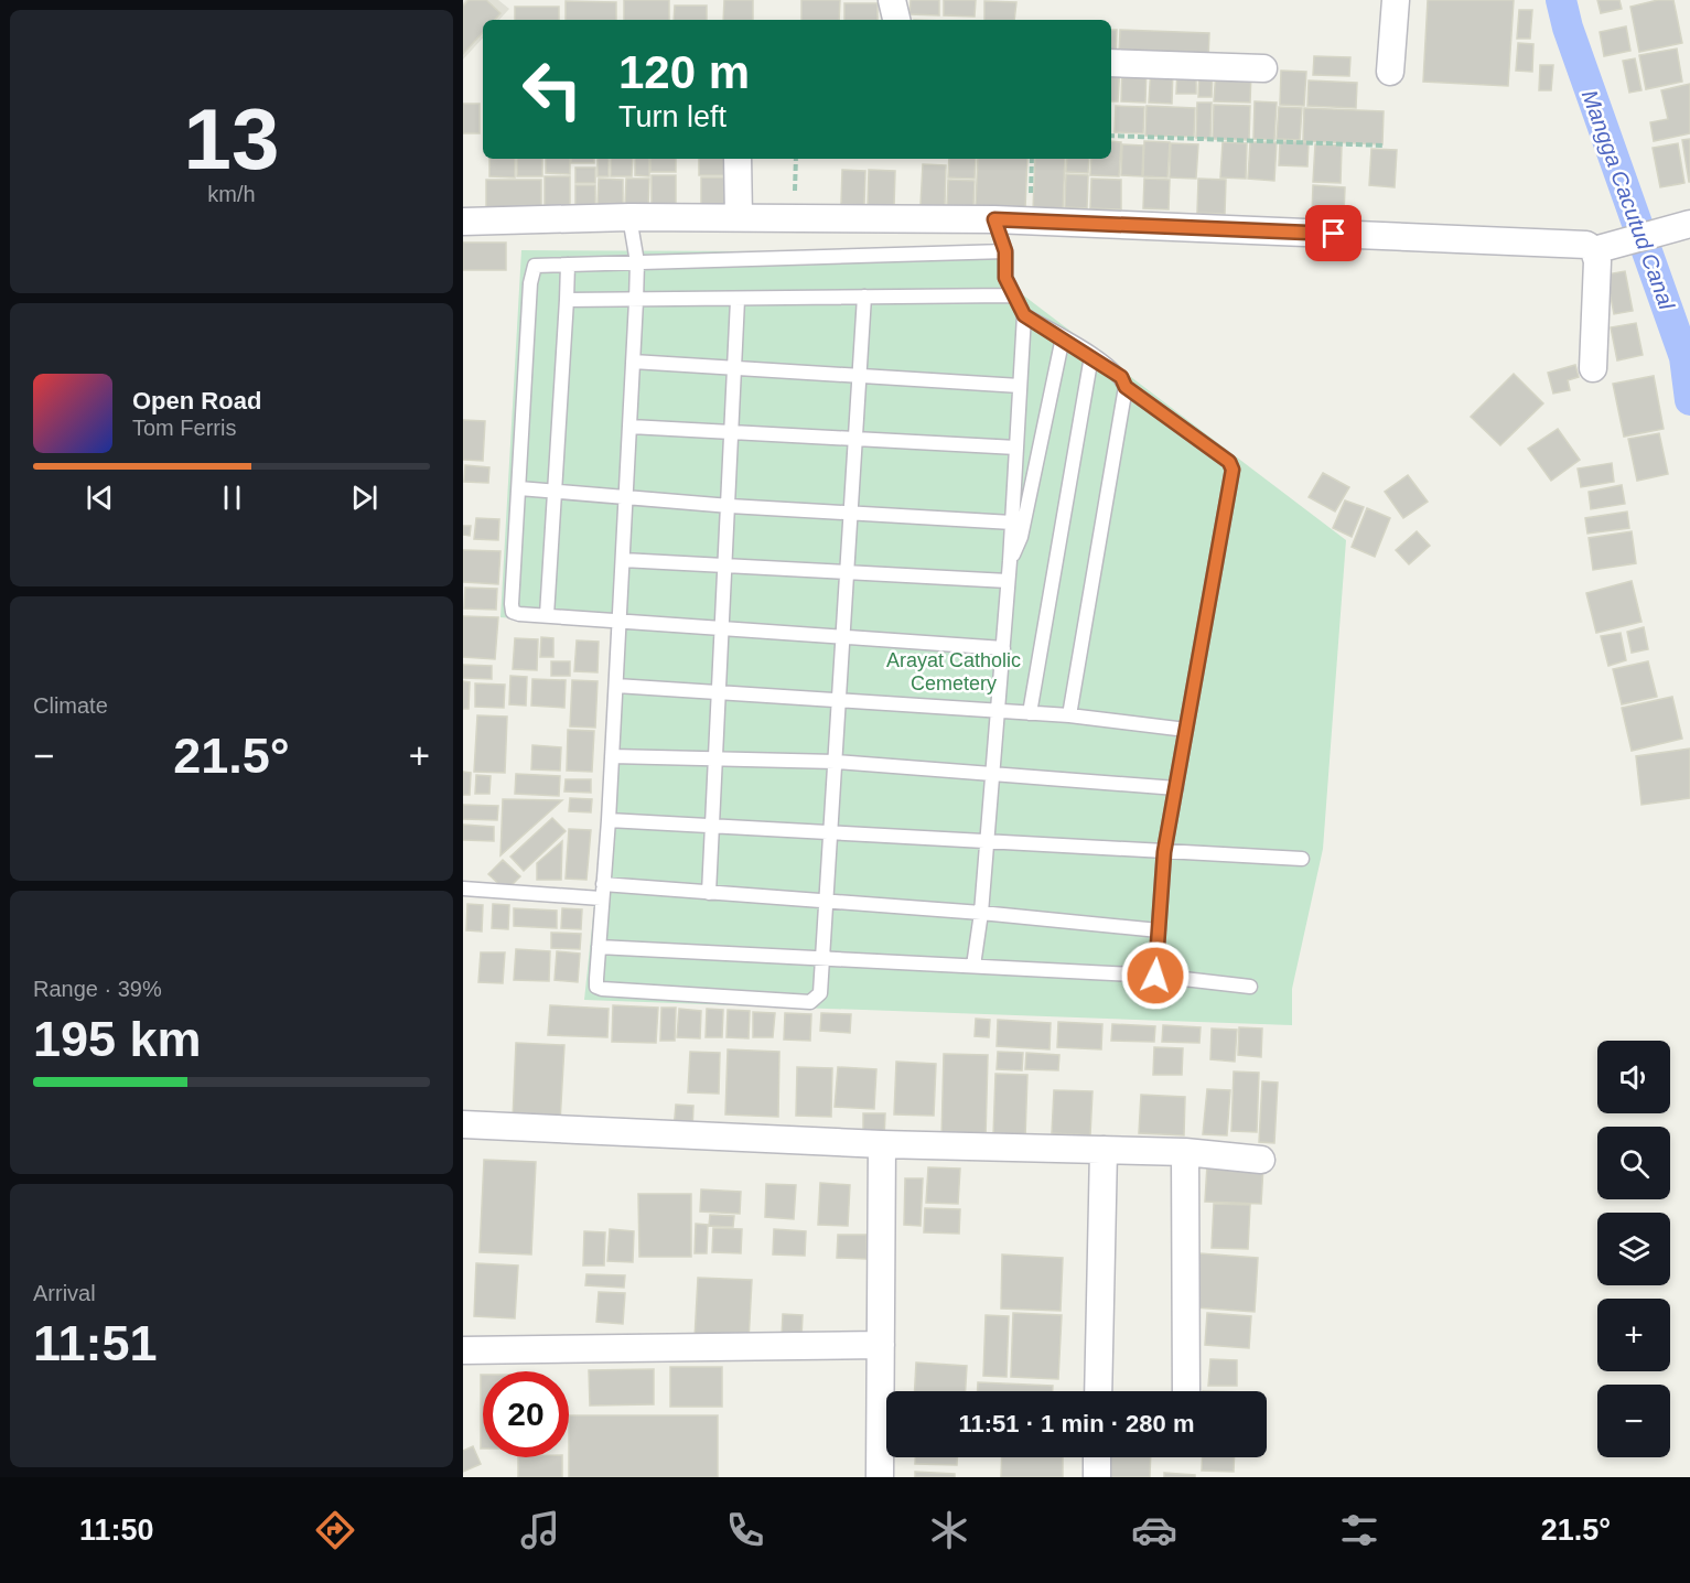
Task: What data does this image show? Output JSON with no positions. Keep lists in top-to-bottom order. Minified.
{"water":["Mangga Cacutud Canal"],"parks":["Arayat Catholic Cemetery"],"page":{"tile":[["13","km/h"],"Climate",["Range · 39%","195 km"],["Arrival","11:51"]],"turn":["120 m","Turn left"],"song":["Open Road","Tom Ferris"],"heat":["−","21.5°","+"],"map_buttons":["+","−"],"limit":"20","trip":"11:51 · 1 min · 280 m","tabs":["11:50","21.5°"]}}
